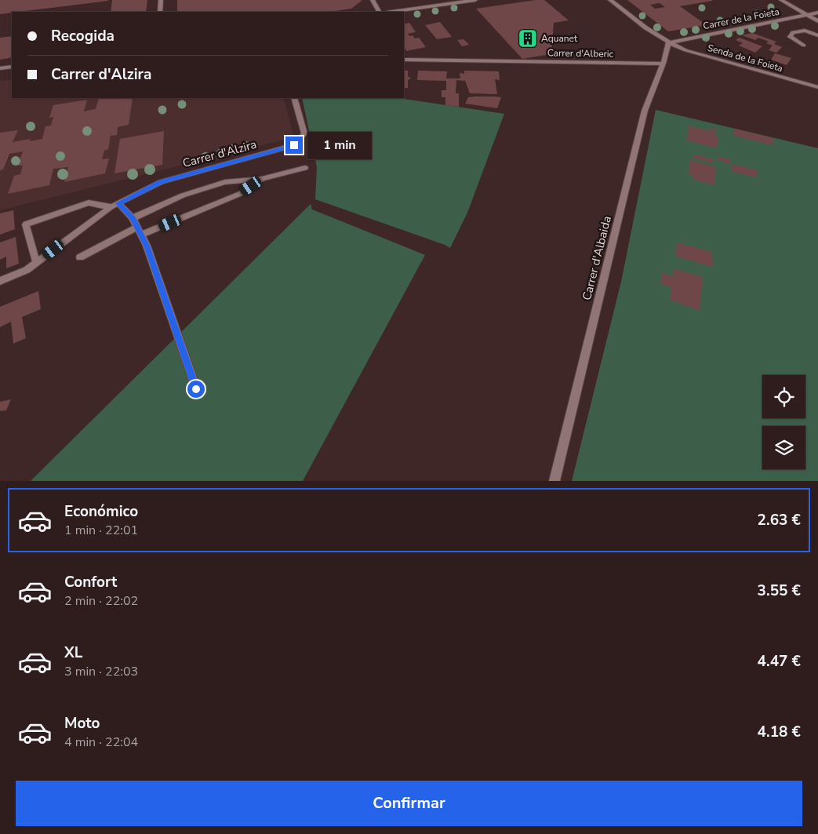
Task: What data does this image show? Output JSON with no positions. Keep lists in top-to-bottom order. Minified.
{"streets":{"street":["Carrer de la Foieta","Carrer d'Alberic","Senda de la Foieta","Carrer d'Alzira","Carrer d'Albaida"]},"crossings":[["Carrer de la Foieta","Senda de la Foieta"],["Carrer de la Foieta","Carrer d'Albaida"],["Carrer d'Alberic","Carrer d'Albaida"],["Senda de la Foieta","Carrer d'Albaida"]],"places":{"building":["Aquanet"]},"page":{"banner":["Recogida","Carrer d'Alzira"],"bubble":"1 min","list":[{"name":"Económico","note":"1 min · 22:01","value":"2.63 €"},{"name":"Confort","note":"2 min · 22:02","value":"3.55 €"},{"name":"XL","note":"3 min · 22:03","value":"4.47 €"},{"name":"Moto","note":"4 min · 22:04","value":"4.18 €"}],"buttons":"Confirmar"}}
